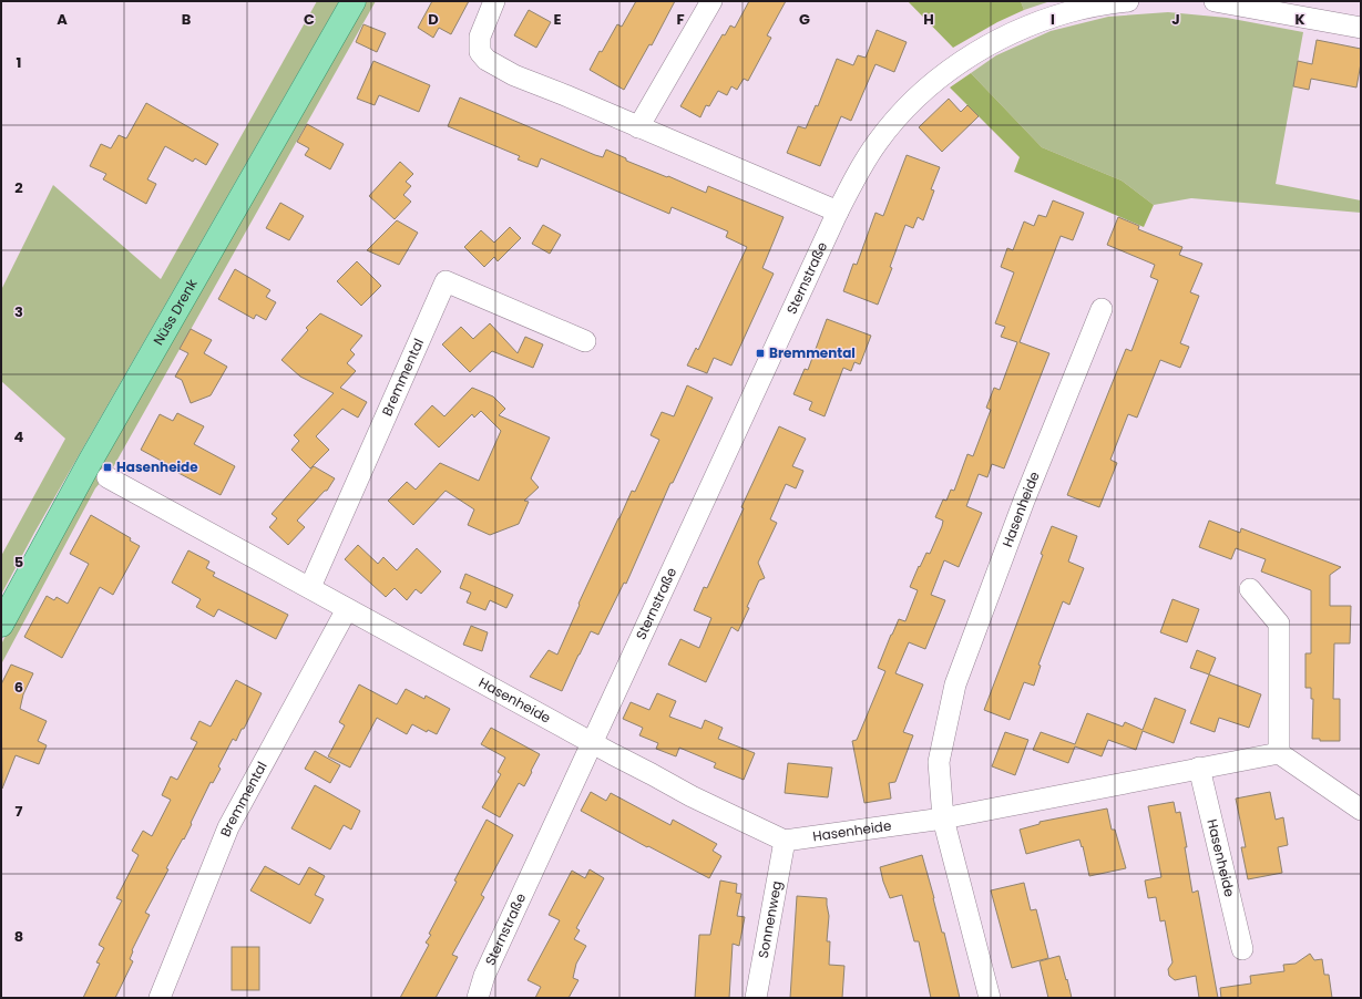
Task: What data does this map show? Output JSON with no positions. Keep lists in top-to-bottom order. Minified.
{"streets":{"main road":["Nüss Drenk"],"street":["Sternstraße","Bremmental","Hasenheide","Sonnenweg"]},"crossings":[["Sternstraße","Hasenheide"],["Bremmental","Hasenheide"],["Hasenheide","Sonnenweg"]],"places":{"transit":["Bremmental","Hasenheide"]},"grid":{"columns":["A","B","C","D","E","F","G","H","I","J","K"],"rows":["1","2","3","4","5","6","7","8"]}}
